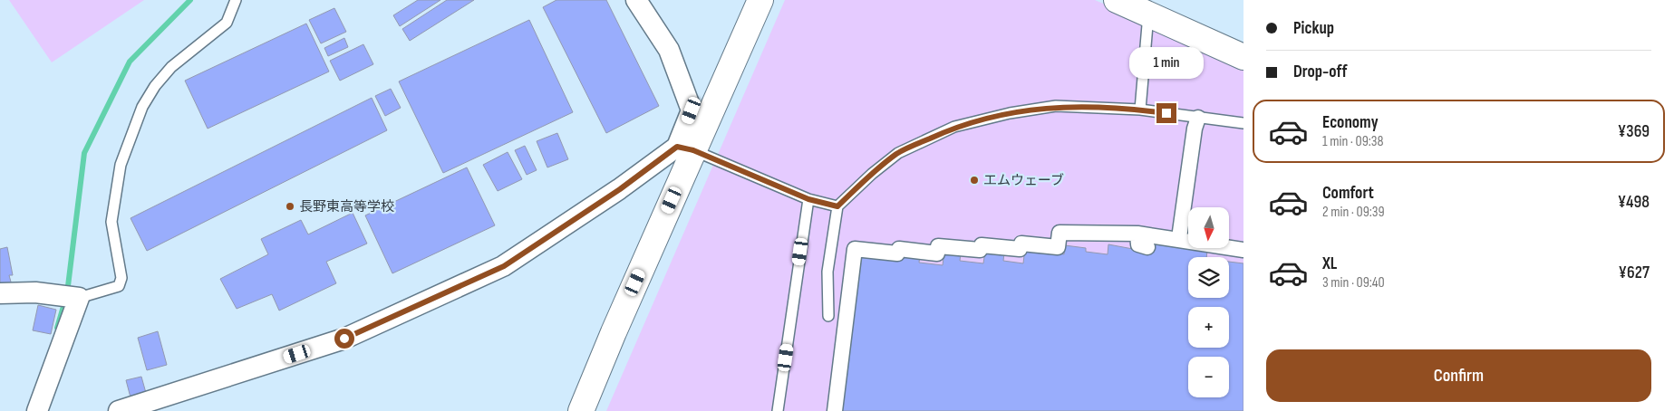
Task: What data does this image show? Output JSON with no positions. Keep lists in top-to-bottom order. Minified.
{"places":["エムウェーブ","長野東高等学校"],"north":"bottom","page":{"banner":["Pickup","Drop-off"],"bubble":"1 min","list":[{"name":"Economy","note":"1 min · 09:38","value":"¥369"},{"name":"Comfort","note":"2 min · 09:39","value":"¥498"},{"name":"XL","note":"3 min · 09:40","value":"¥627"}],"map_buttons":["+","−"],"buttons":"Confirm"}}
